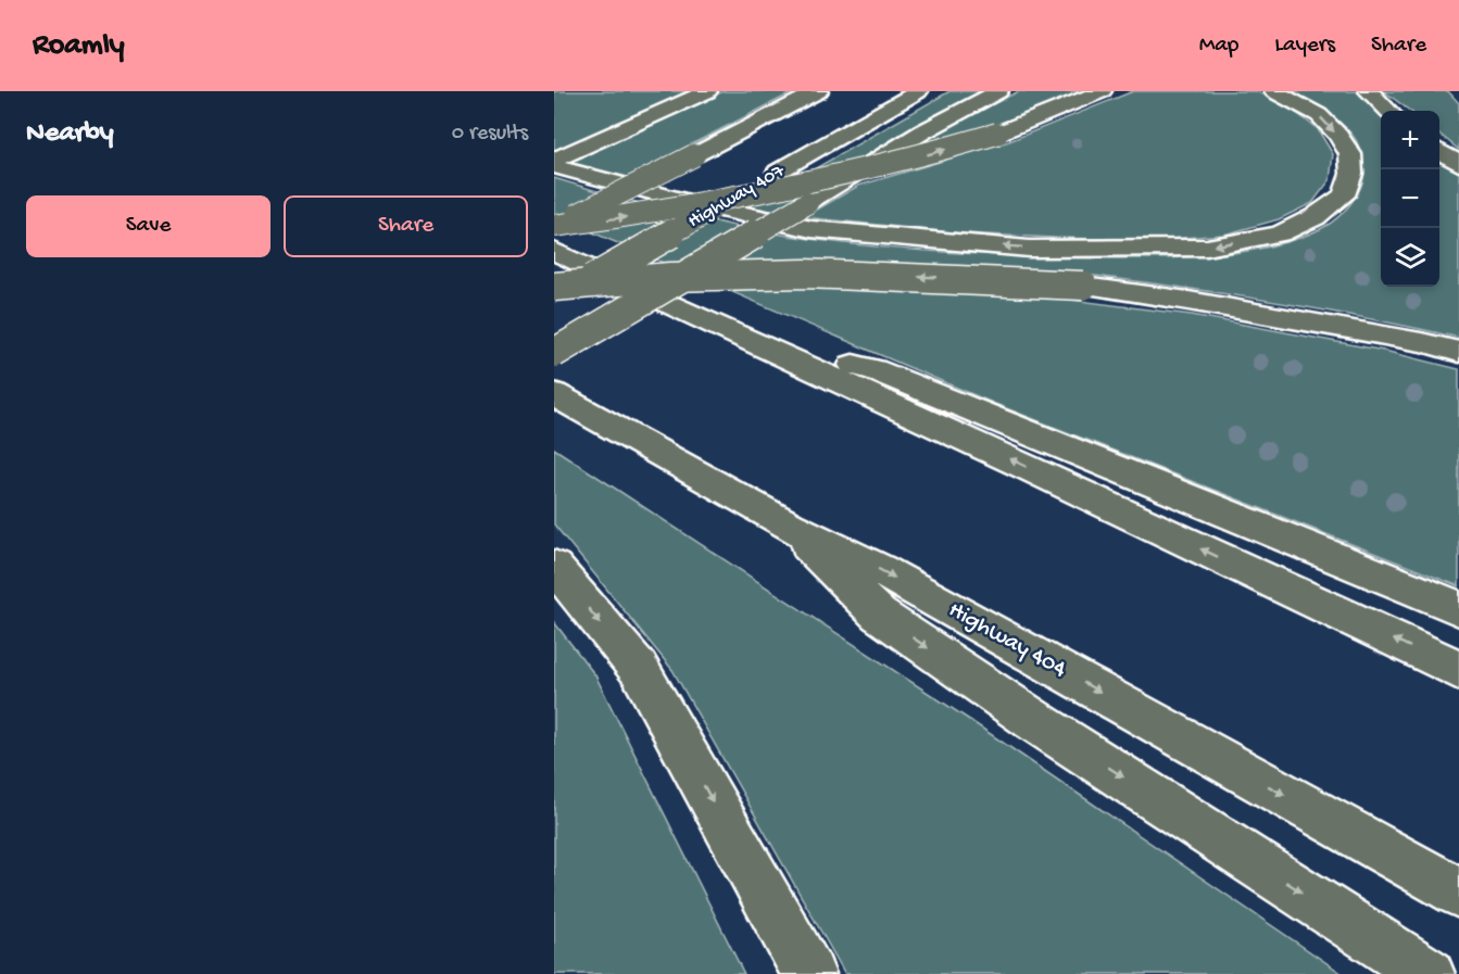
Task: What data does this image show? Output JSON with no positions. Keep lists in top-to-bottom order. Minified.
{"streets":{"highway":["Highway 407","Highway 404"]},"page":{"header":"Roamly","nav":["Map","Layers","Share"],"heading":["Nearby","0 results"],"map_buttons":["+","−"],"buttons":["Save","Share"]}}
